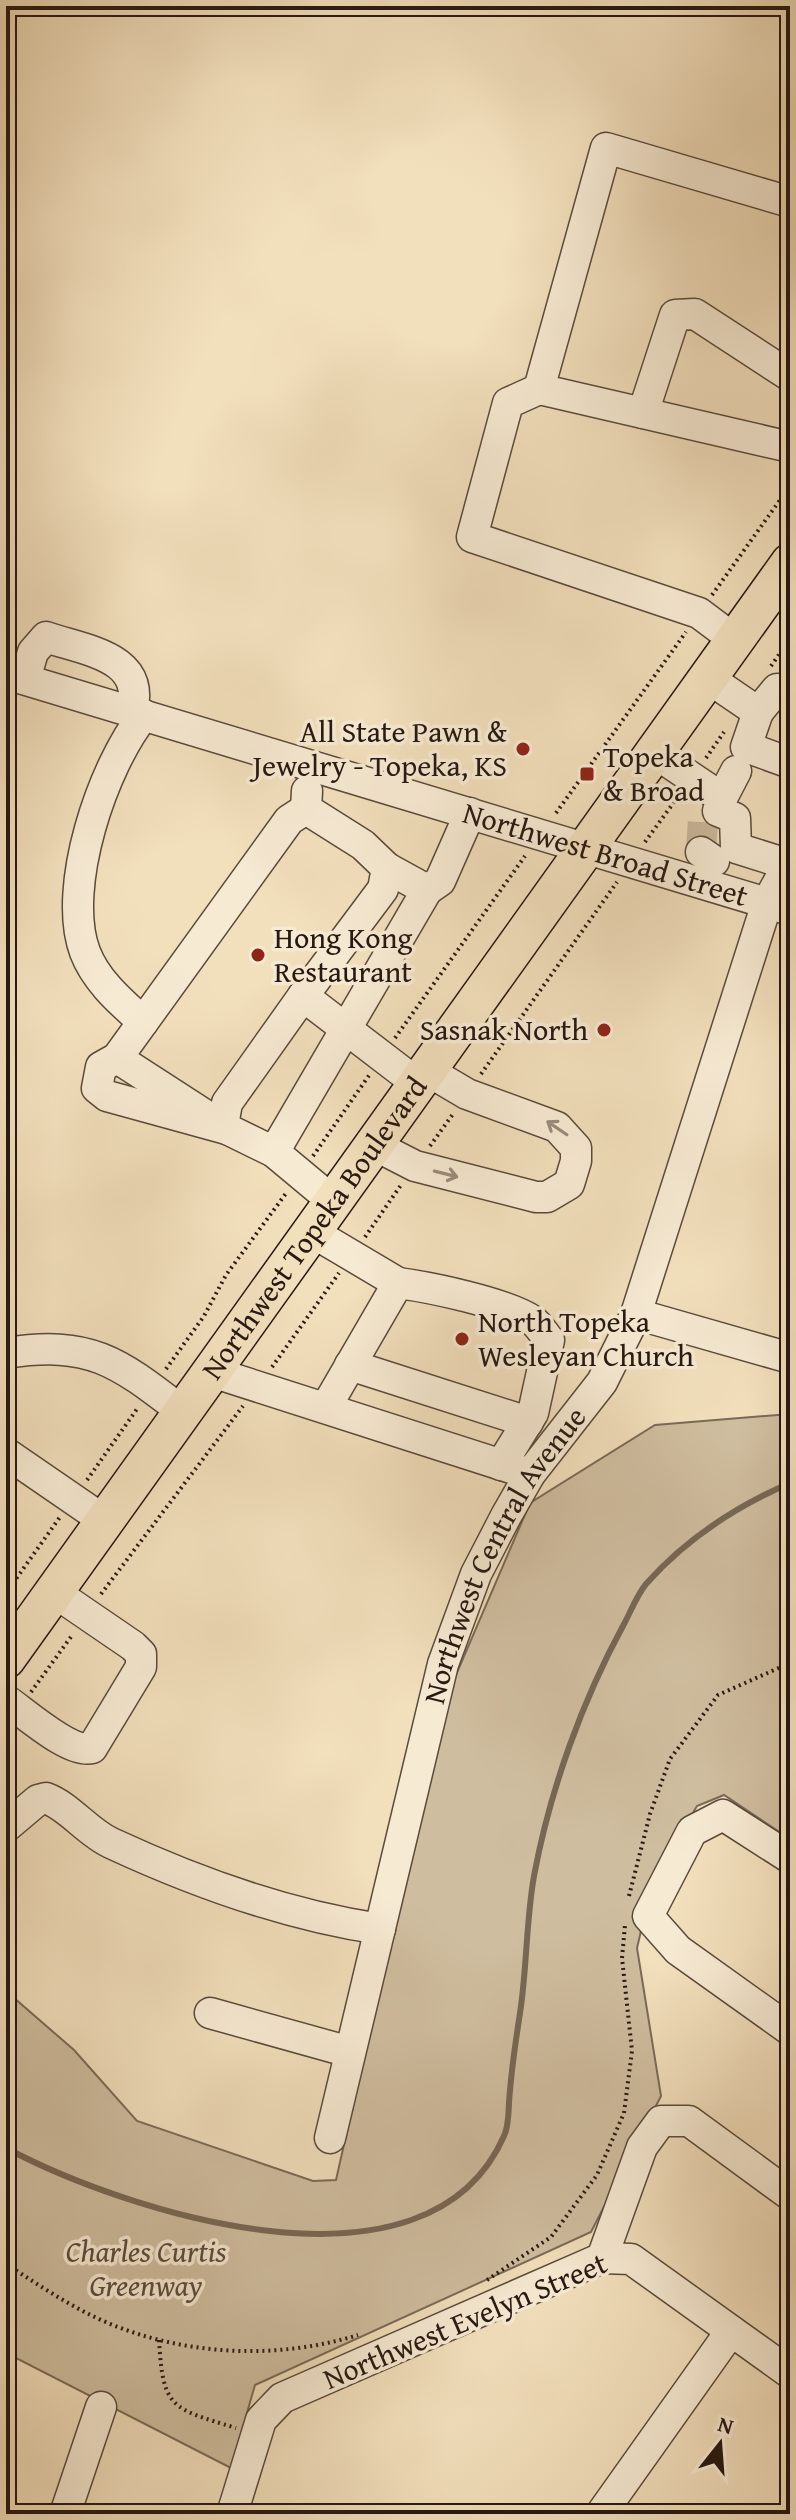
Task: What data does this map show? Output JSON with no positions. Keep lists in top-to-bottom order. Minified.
{"streets":{"main road":["Northwest Topeka Boulevard"],"street":["Northwest Broad Street","Northwest Central Avenue","Northwest Evelyn Street"]},"crossings":[["Northwest Broad Street","Northwest Topeka Boulevard"],["Northwest Broad Street","Northwest Central Avenue"]],"parks":["Charles Curtis Greenway"],"places":{"other":["All State Pawn & Jewelry - Topeka, KS","Hong Kong Restaurant","Sasnak North","North Topeka Wesleyan Church"],"transit":["Topeka & Broad"]},"north":"top"}
